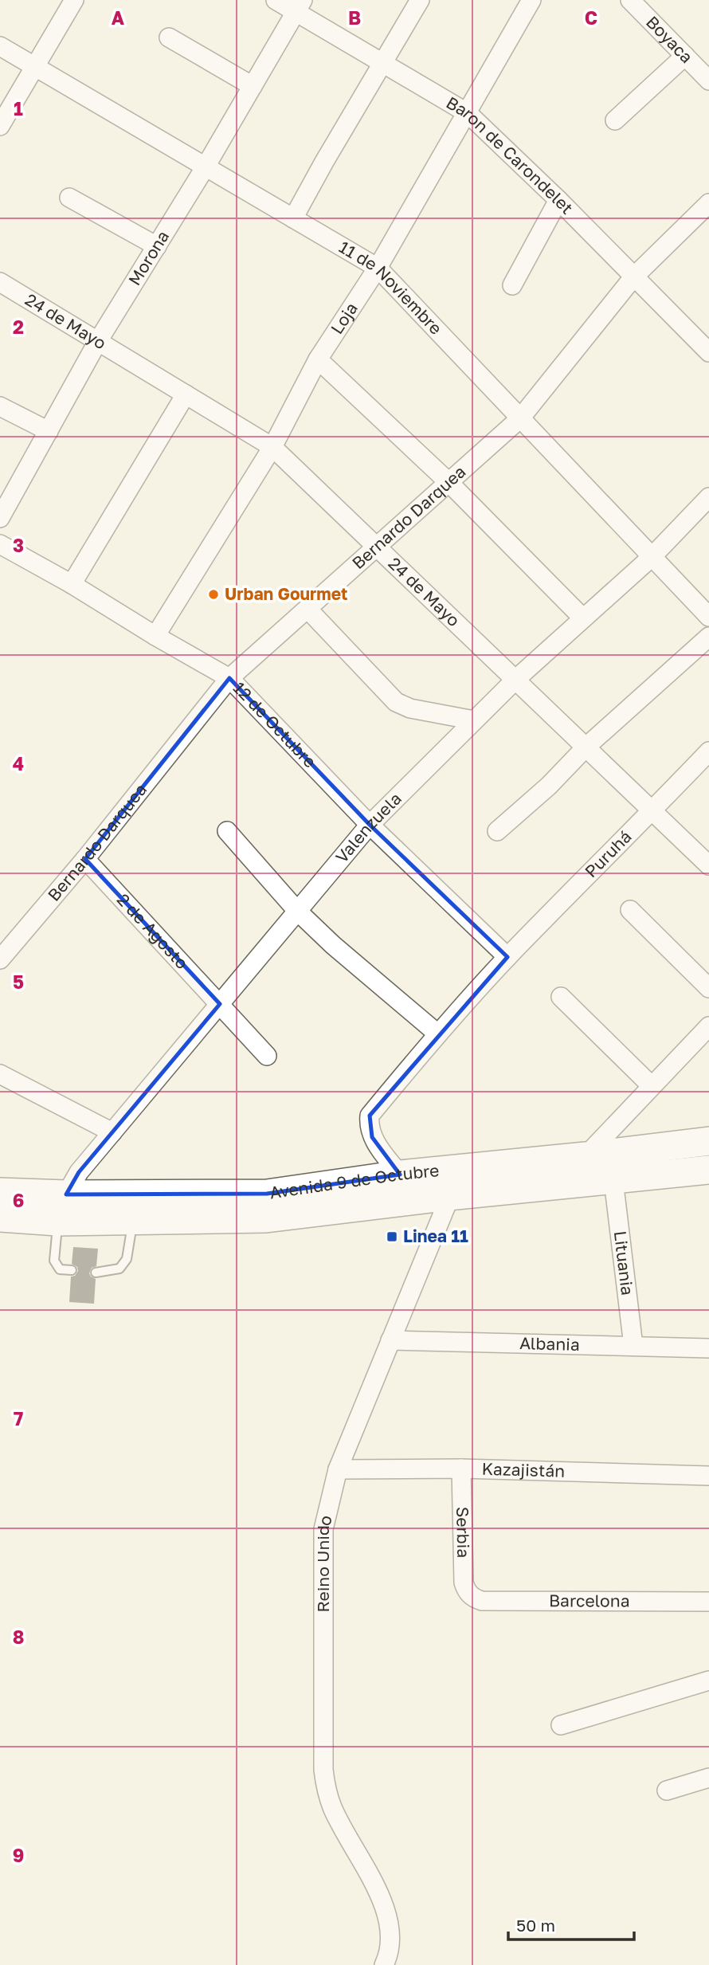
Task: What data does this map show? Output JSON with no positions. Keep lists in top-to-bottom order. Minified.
{"streets":{"main road":["Avenida 9 de Octubre"],"street":["Boyaca","Baron de Carondelet","Morona","11 de Noviembre","Loja","24 de Mayo","Bernardo Darquea","12 de Octubre","Valenzuela","Puruhá","2 de Agosto","Lituania","Albania","Kazajistán","Serbia","Reino Unido","Barcelona"]},"crossings":[["Baron de Carondelet","Morona"],["Baron de Carondelet","Loja"],["Baron de Carondelet","Bernardo Darquea"],["Morona","11 de Noviembre"],["Morona","24 de Mayo"],["11 de Noviembre","Loja"],["11 de Noviembre","Bernardo Darquea"],["11 de Noviembre","Valenzuela"],["Loja","24 de Mayo"],["Loja","12 de Octubre"],["24 de Mayo","Bernardo Darquea"],["24 de Mayo","Valenzuela"],["24 de Mayo","Puruhá"],["Bernardo Darquea","12 de Octubre"],["Bernardo Darquea","2 de Agosto"],["12 de Octubre","Valenzuela"],["12 de Octubre","Puruhá"],["Valenzuela","2 de Agosto"],["Valenzuela","Avenida 9 de Octubre"],["Puruhá","Avenida 9 de Octubre"],["Avenida 9 de Octubre","Lituania"],["Avenida 9 de Octubre","Reino Unido"],["Lituania","Albania"],["Albania","Reino Unido"],["Kazajistán","Serbia"],["Kazajistán","Reino Unido"],["Serbia","Barcelona"]],"places":{"other":["Urban Gourmet"],"transit":["Linea 11"]},"scale_bar":"50 m","grid":{"columns":["A","B","C"],"rows":["1","2","3","4","5","6","7","8","9"]}}
